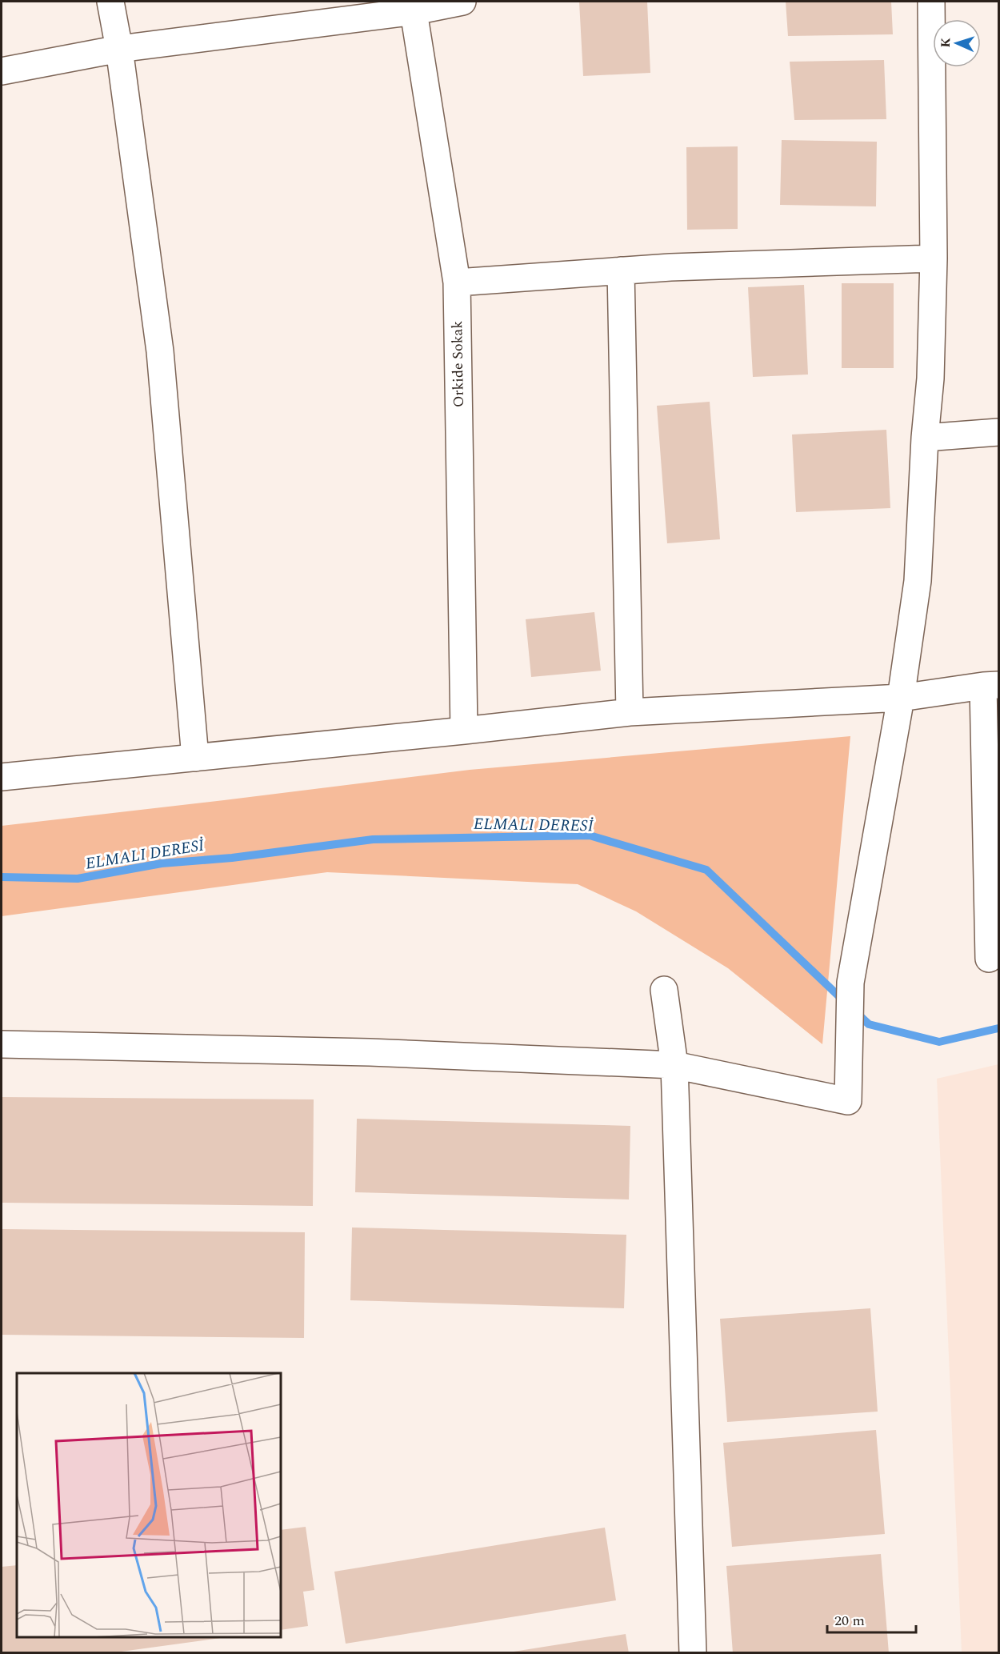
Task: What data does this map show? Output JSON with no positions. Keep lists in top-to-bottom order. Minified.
{"streets":{"street":["Orkide Sokak"]},"water":["ELMALI DERESİ"],"scale_bar":"20 m","north":"left"}
